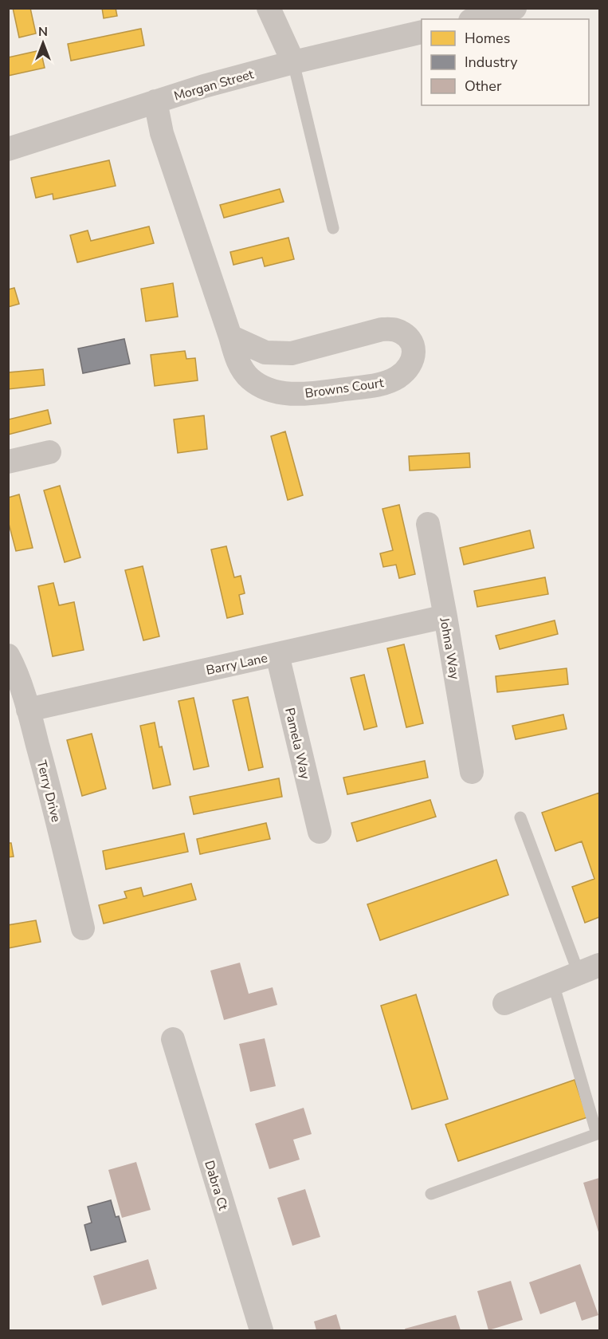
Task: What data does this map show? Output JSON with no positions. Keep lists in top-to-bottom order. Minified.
{"streets":{"street":["Morgan Street","Browns Court","Johna Way","Barry Lane","Pamela Way","Terry Drive","Dabra Ct"]},"crossings":[["Morgan Street","Browns Court"],["Johna Way","Barry Lane"],["Barry Lane","Pamela Way"],["Barry Lane","Terry Drive"]],"legend":["Homes","Industry","Other"],"north":"top"}
